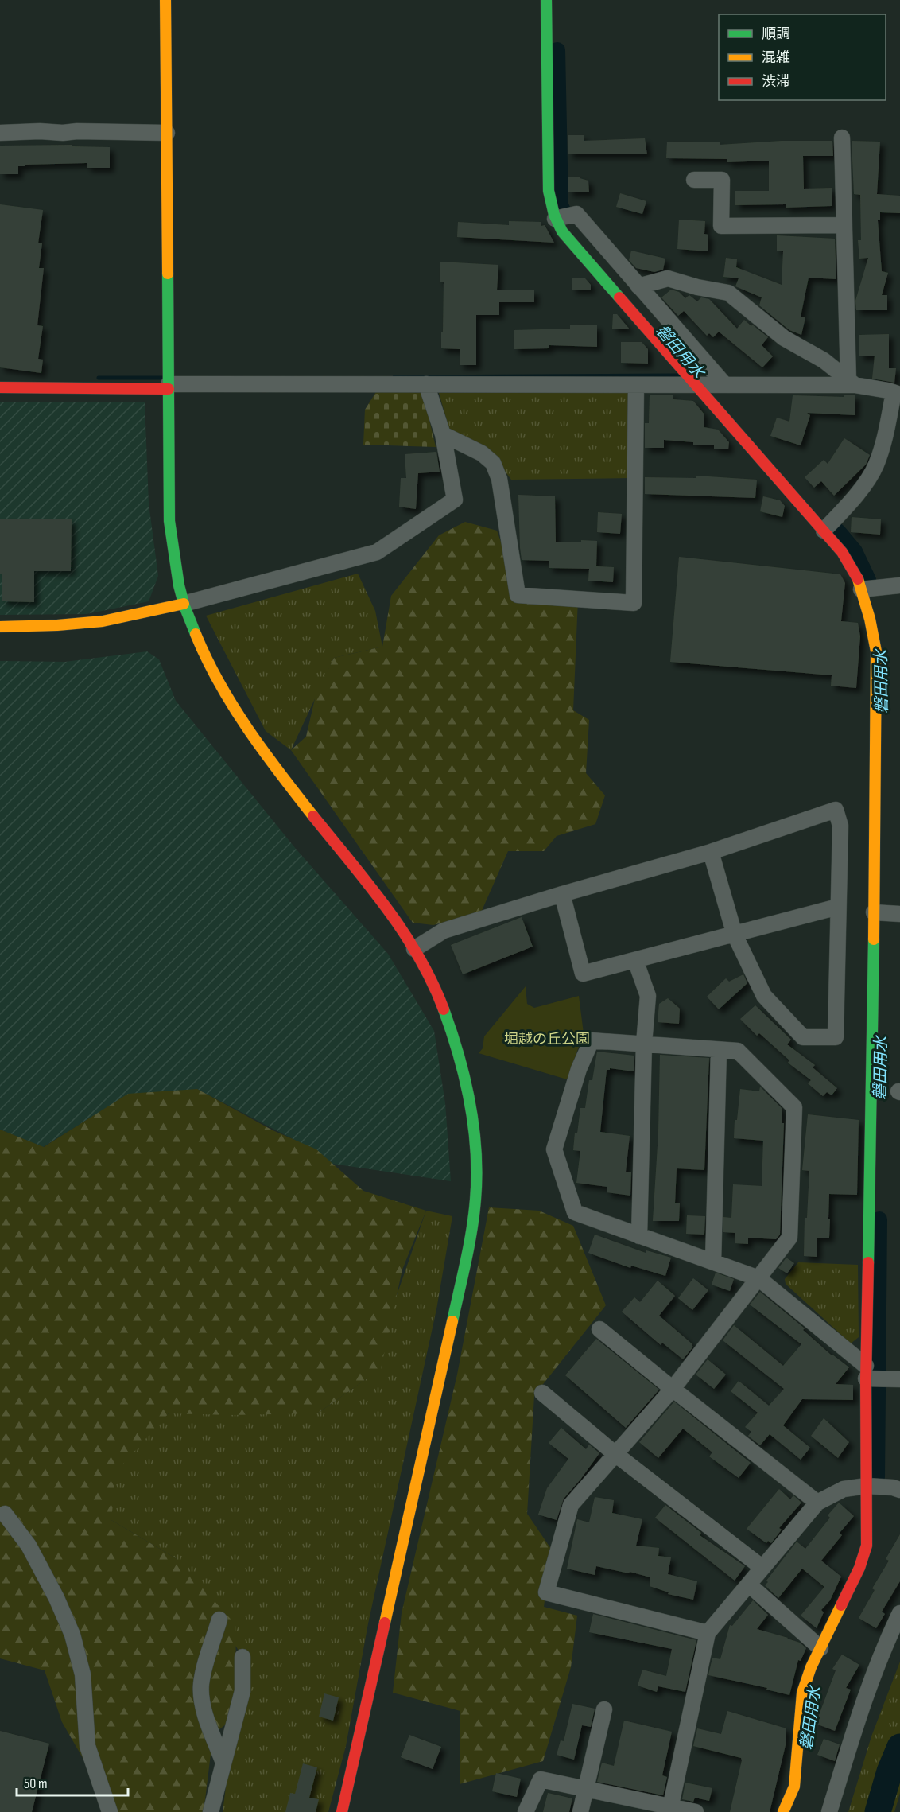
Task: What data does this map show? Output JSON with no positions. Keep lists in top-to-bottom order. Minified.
{"water":["磐田用水"],"parks":["堀越の丘公園"],"legend":["順調","混雑","渋滞"],"scale_bar":"50 m"}
